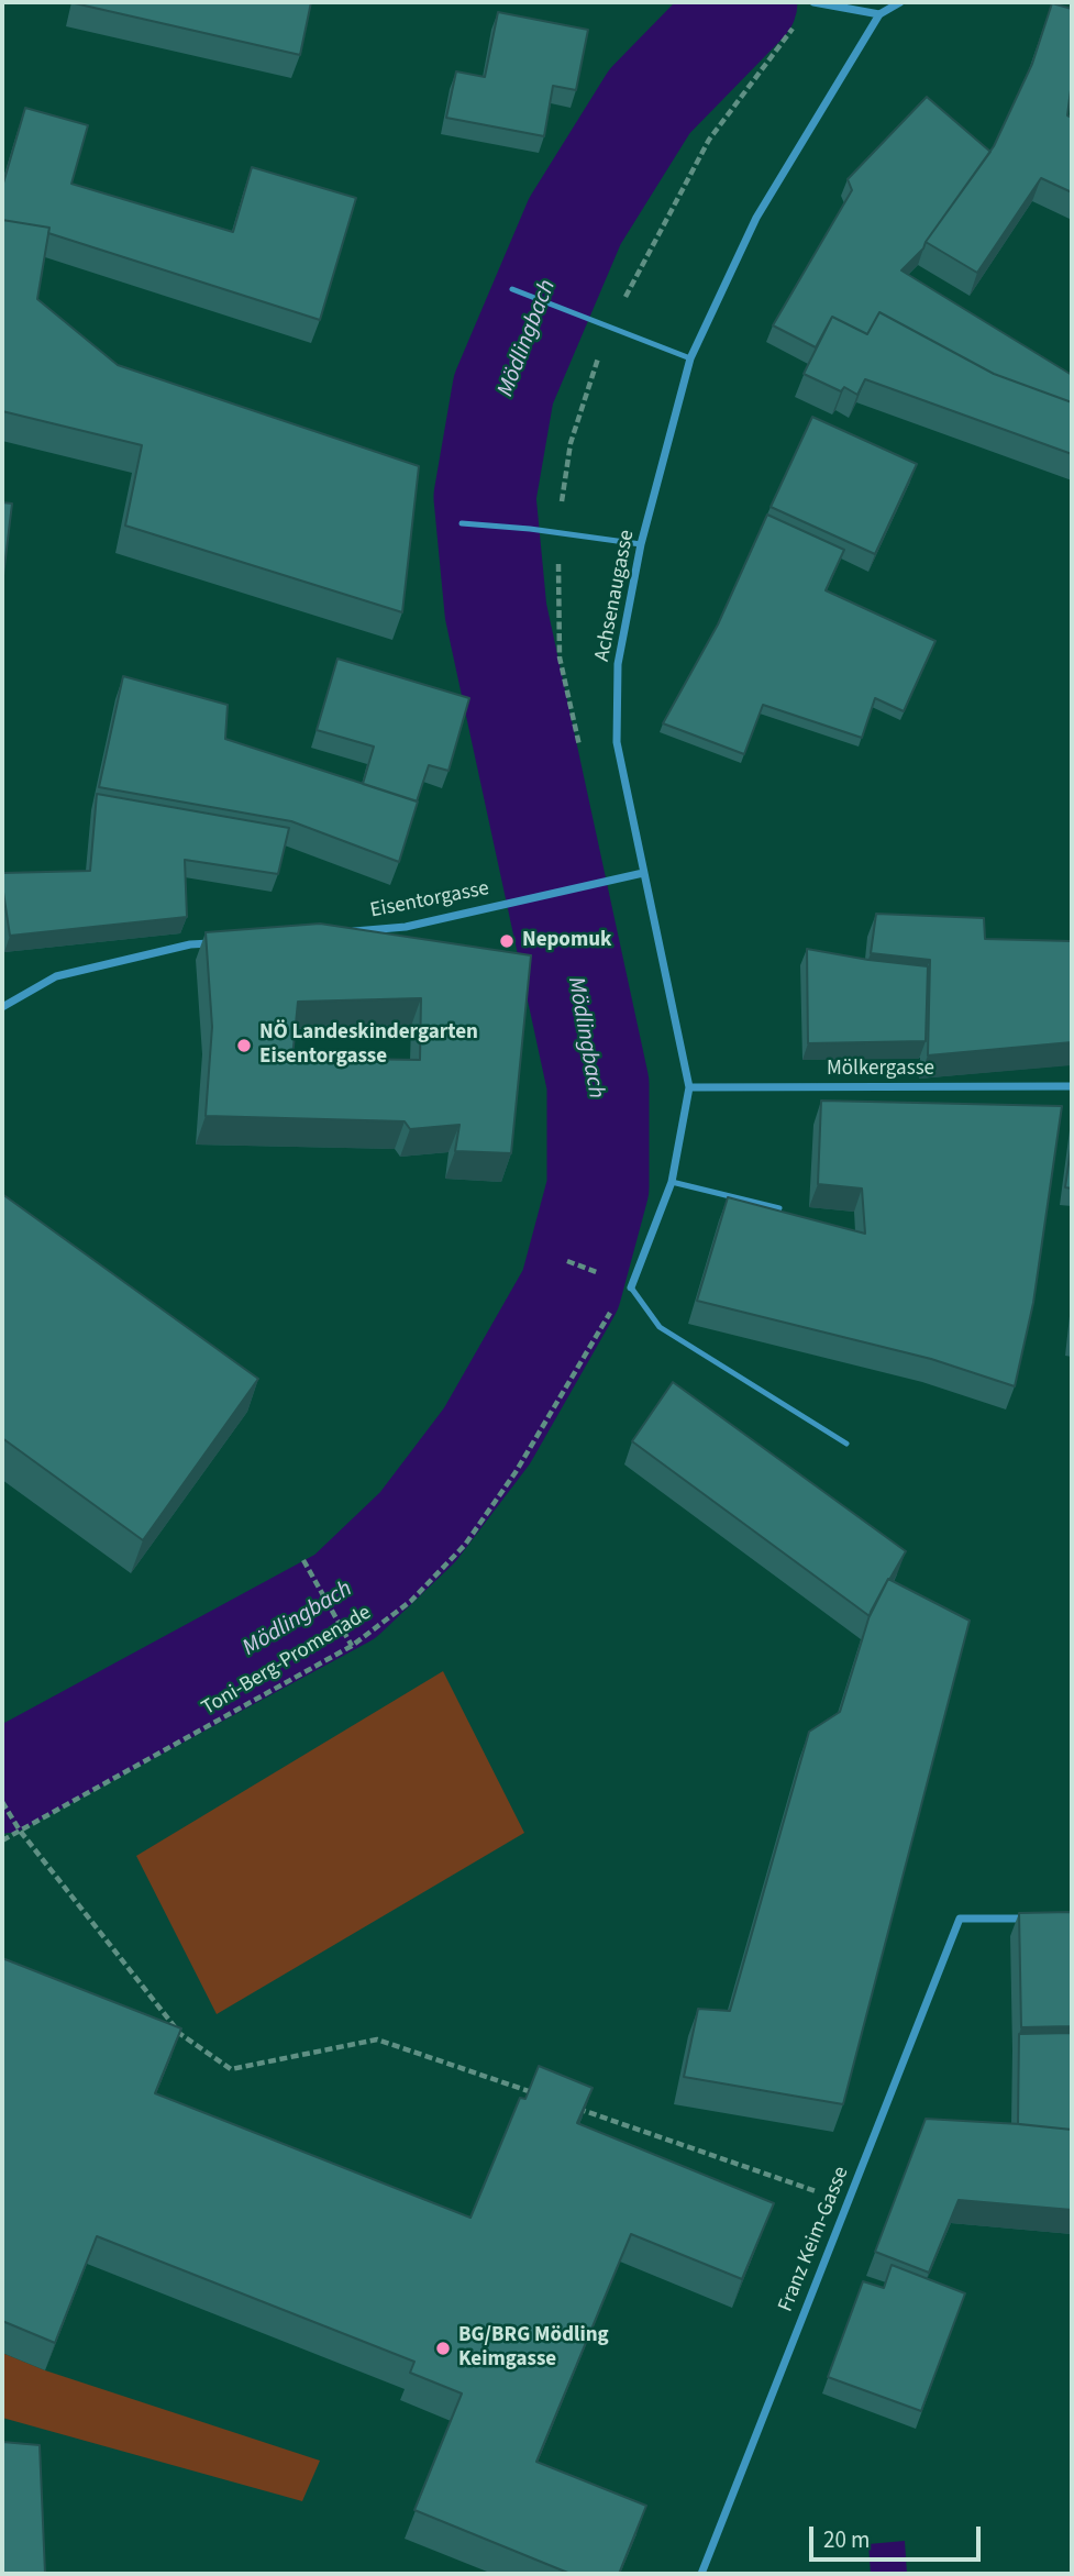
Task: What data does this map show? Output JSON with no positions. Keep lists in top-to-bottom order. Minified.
{"streets":{"street":["Achsenaugasse","Eisentorgasse","Mölkergasse","Franz Keim-Gasse"],"path":["Toni-Berg-Promenade"]},"crossings":[["Achsenaugasse","Eisentorgasse"],["Achsenaugasse","Mölkergasse"],["Achsenaugasse","Toni-Berg-Promenade"]],"water":["Mödlingbach"],"places":["Nepomuk","NÖ Landeskindergarten Eisentorgasse","BG/BRG Mödling Keimgasse"],"scale_bar":"20 m"}
